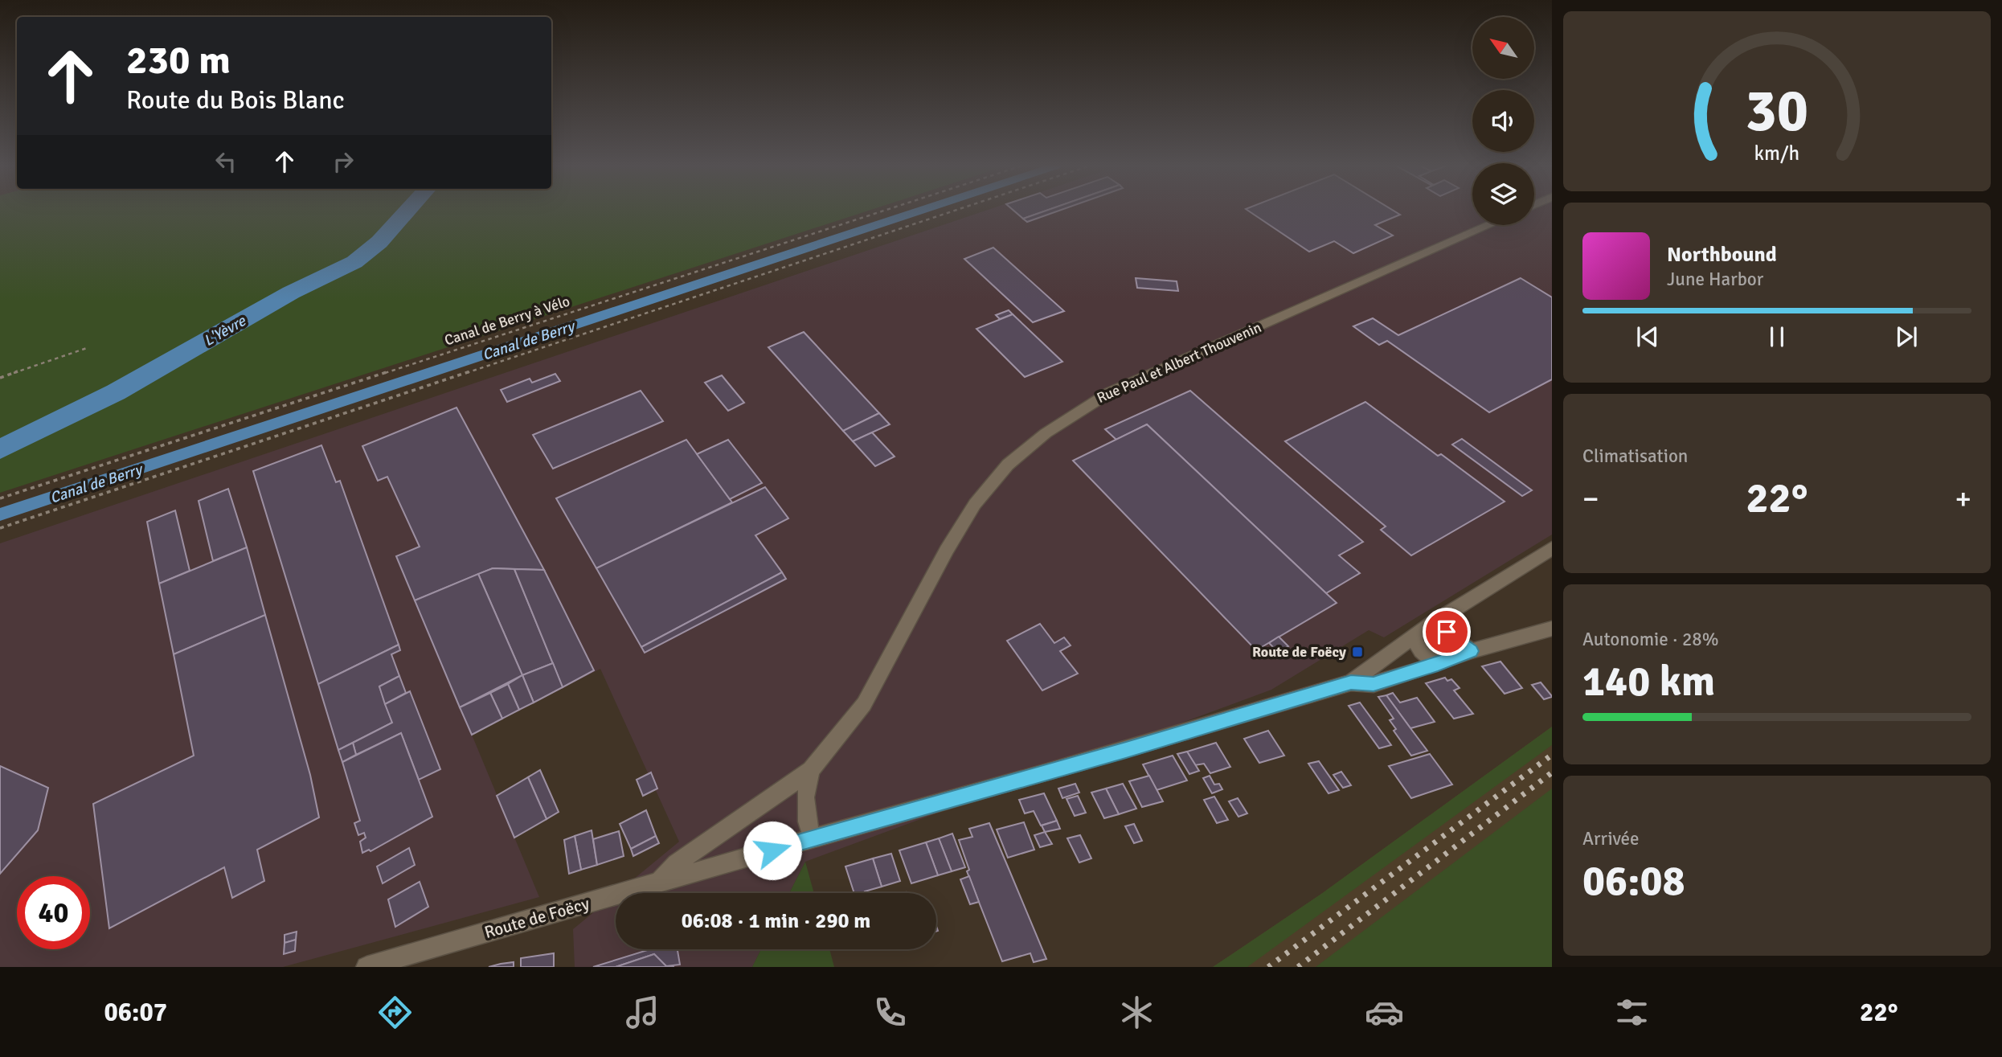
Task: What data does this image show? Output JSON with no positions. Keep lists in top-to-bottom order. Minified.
{"streets":{"street":["Rue Paul et Albert Thouvenin","Route de Foëcy"],"path":["Canal de Berry à Vélo"]},"crossings":[["Rue Paul et Albert Thouvenin","Route de Foëcy"]],"water":["L'Yèvre","Canal de Berry"],"places":{"transit":["Route de Foëcy"]},"north":"top left","page":{"turn":["230 m","Route du Bois Blanc"],"song":["Northbound","June Harbor"],"tile":["Climatisation",["Autonomie · 28%","140 km"],["Arrivée","06:08"]],"heat":["−","22°","+"],"limit":"40","trip":"06:08 · 1 min · 290 m","tabs":["06:07","22°"],"gauge":["30","km/h"]}}
